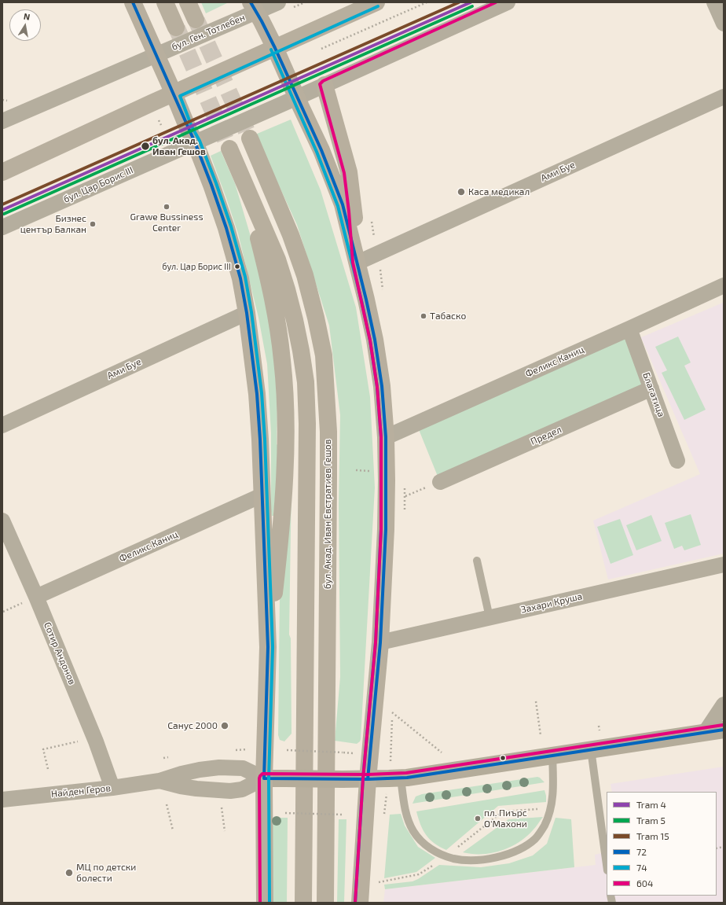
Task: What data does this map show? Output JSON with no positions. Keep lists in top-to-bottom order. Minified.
{"streets":{"main road":["бул. Акад. Иван Евстратиев Гешов"],"street":["бул. Ген. Тотлебен","Ами Буе","бул. Цар Борис III","Феликс Каниц","Благатица","Предел","Захари Круша","Сотир Андонов","Найден Геров"]},"crossings":[["Феликс Каниц","Благатица"],["Феликс Каниц","Сотир Андонов"],["Благатица","Предел"],["Сотир Андонов","Найден Геров"]],"places":["бул. Акад. Иван Гешов","Каса медикал","Grawe Bussiness Center","Бизнес център Балкан","бул. Цар Борис ІІІ","Табаско","Санус 2000","пл. Пиърс О'Махони","МЦ по детски болести"],"lines":["tram line 4","tram line 15","transit line 72","transit line 604","tram line 5","transit line 74"],"legend":["Tram 4","Tram 5","Tram 15","72","74","604"],"north":"top"}
